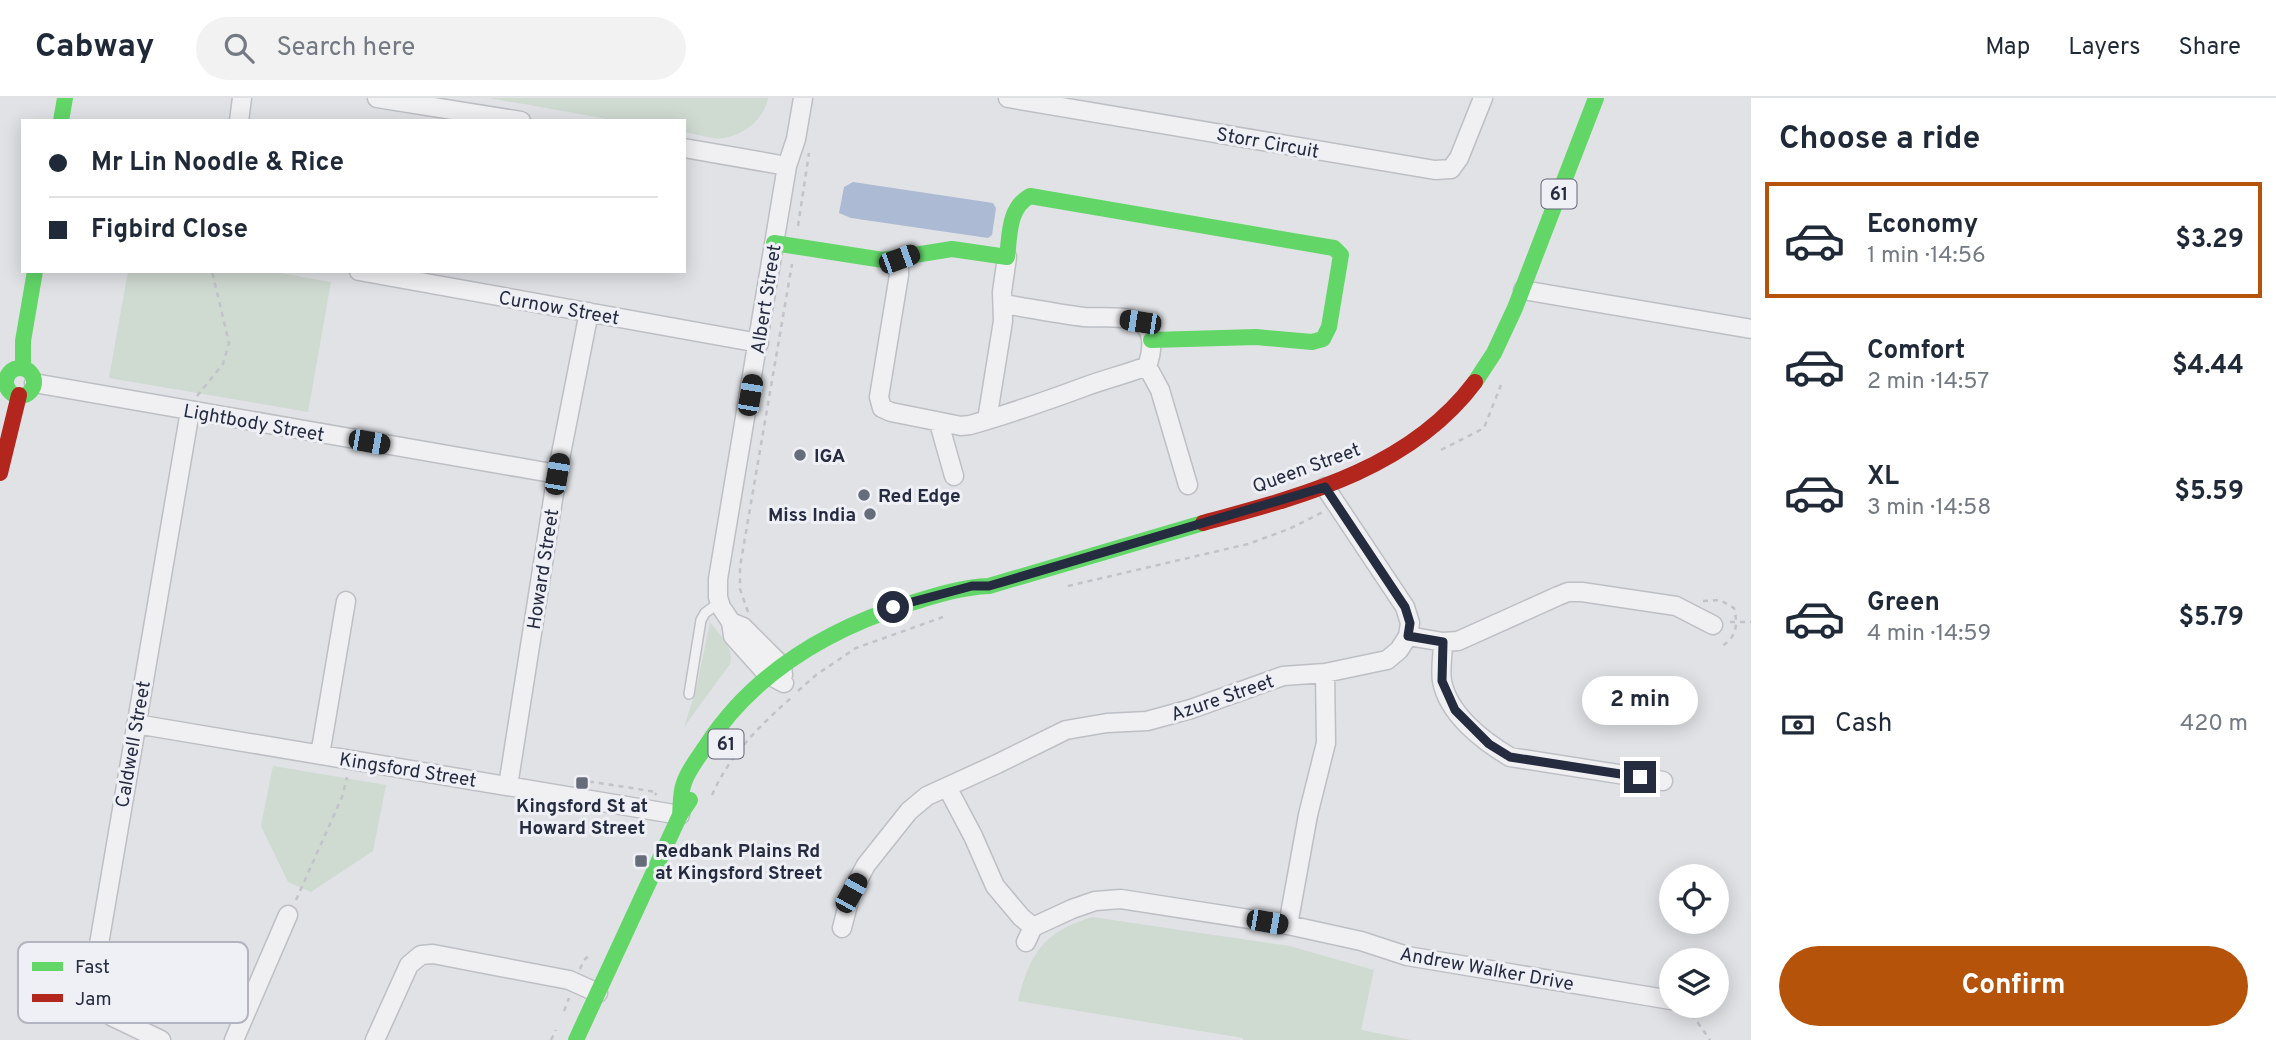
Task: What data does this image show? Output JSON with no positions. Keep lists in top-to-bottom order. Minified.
{"streets":{"main road":["61","Queen Street"],"street":["Storr Circuit","Albert Street","Curnow Street","Lightbody Street","Howard Street","Azure Street","Caldwell Street","Kingsford Street","Andrew Walker Drive"]},"crossings":[["61","Queen Street"],["Albert Street","Curnow Street"],["Albert Street","Queen Street"],["Curnow Street","Howard Street"],["Lightbody Street","Howard Street"],["Lightbody Street","Caldwell Street"],["Queen Street","Kingsford Street"],["Howard Street","Kingsford Street"],["Azure Street","Andrew Walker Drive"],["Caldwell Street","Kingsford Street"]],"places":{"other":["IGA","Red Edge","Miss India"],"transit":["Kingsford St at Howard Street","Redbank Plains Rd at Kingsford Street"]},"legend":["Fast","Jam"],"page":{"header":"Cabway","search":"Search here","nav":["Map","Layers","Share"],"heading":"Choose a ride","banner":["Mr Lin Noodle & Rice","Figbird Close"],"list":[{"name":"Economy","note":"1 min · 14:56","value":"$3.29"},{"name":"Comfort","note":"2 min · 14:57","value":"$4.44"},{"name":"XL","note":"3 min · 14:58","value":"$5.59"},{"name":"Green","note":"4 min · 14:59","value":"$5.79"}],"bubble":"2 min","pay":["Cash","420 m"],"buttons":"Confirm"}}
